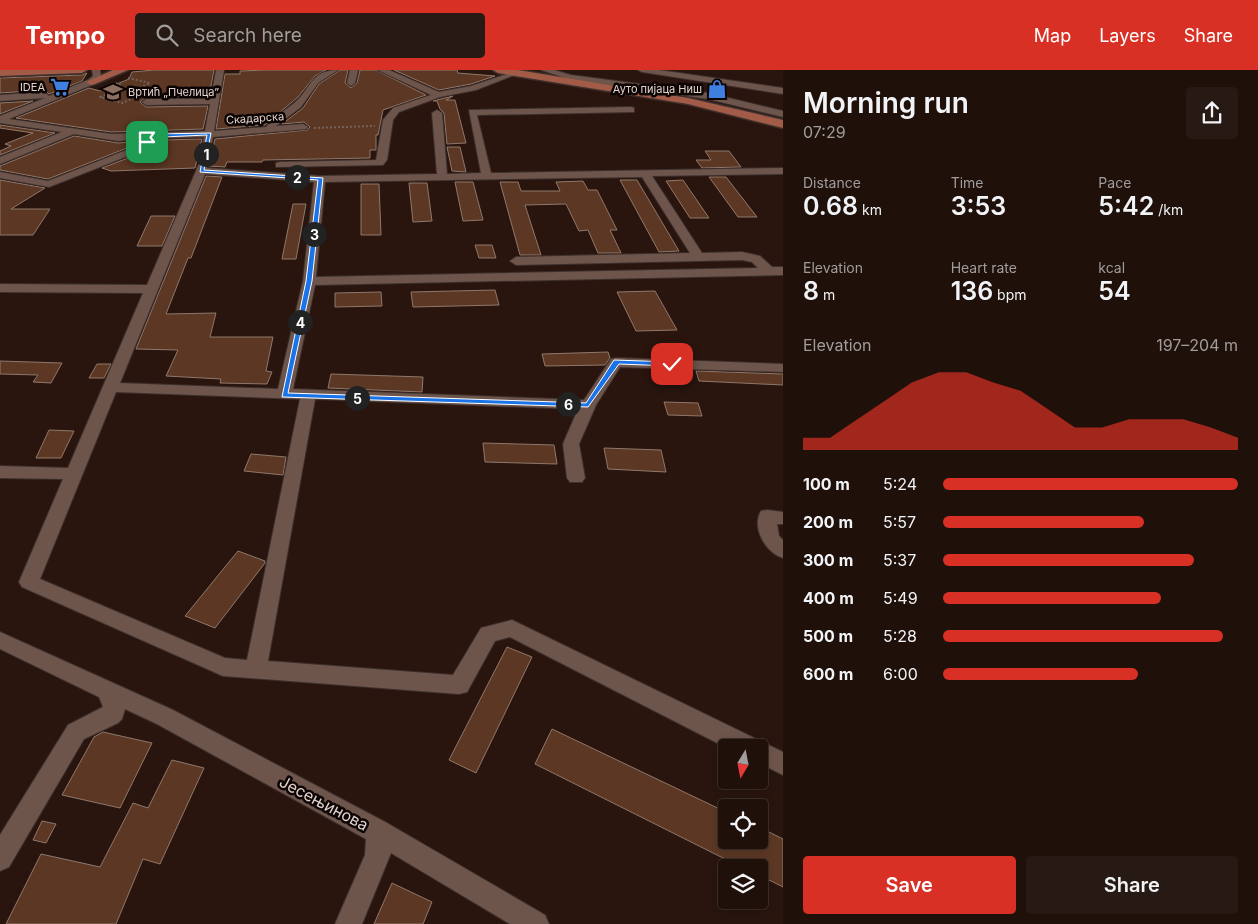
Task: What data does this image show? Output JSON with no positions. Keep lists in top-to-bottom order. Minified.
{"streets":{"street":["Скадарска","Јесењинова"]},"places":{"supermarket":["IDEA"],"shop":["Ауто пијаца Ниш"],"school or university":["Вртић „Пчелица”"]},"north":"bottom","page":{"header":"Tempo","search":"Search here","nav":["Map","Layers","Share"],"heading":["Morning run","07:29"],"pins":["1","2","3","4","5","6"],"stats":[["Distance","0.68 km"],["Time","3:53"],["Pace","5:42 /km"],["Elevation","8 m"],["Heart rate","136 bpm"],["kcal","54"]],"chart":["Elevation","197–204 m"],"list":[{"name":"100 m","note":"5:24"},{"name":"200 m","note":"5:57"},{"name":"300 m","note":"5:37"},{"name":"400 m","note":"5:49"},{"name":"500 m","note":"5:28"},{"name":"600 m","note":"6:00"}],"buttons":["Save","Share"]}}
